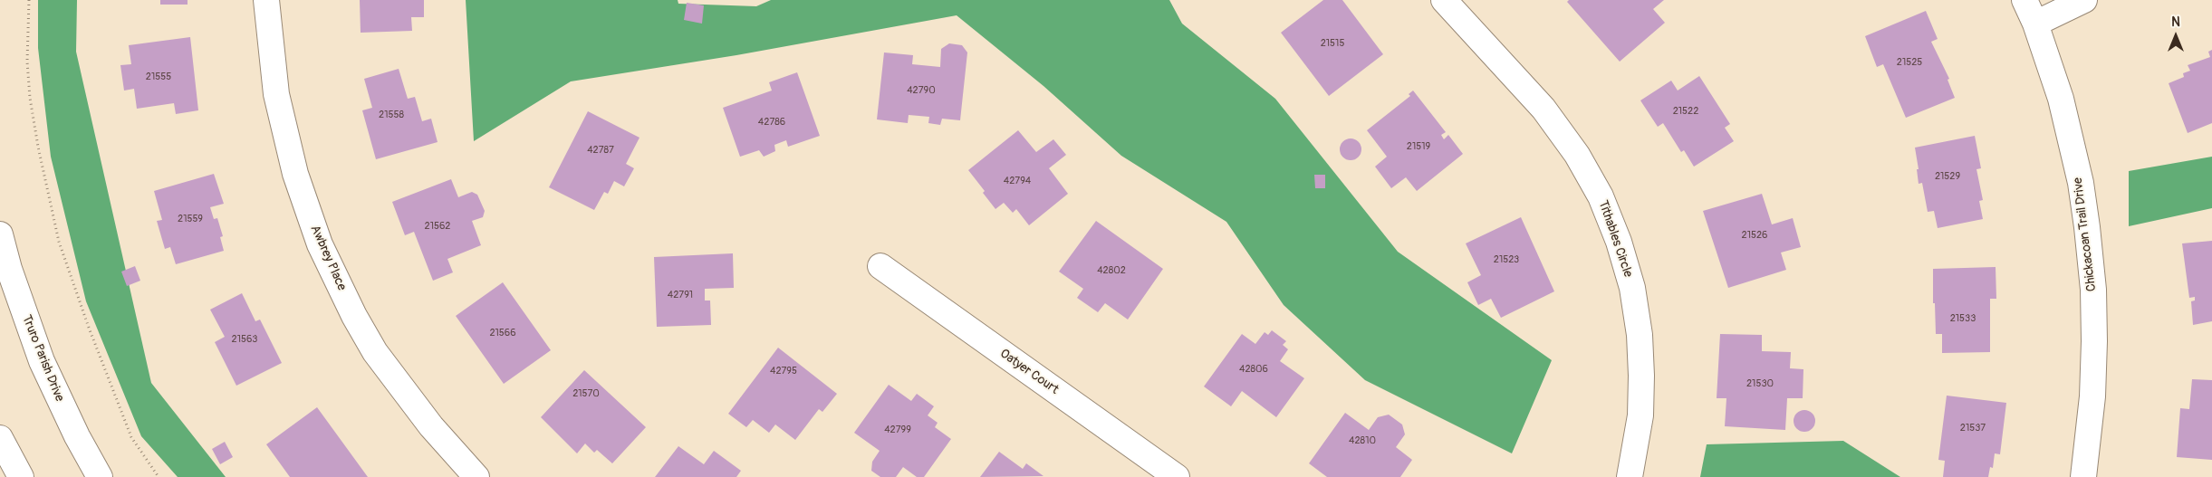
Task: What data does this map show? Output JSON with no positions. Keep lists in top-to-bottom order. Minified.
{"streets":{"street":["Chickacoan Trail Drive","Tithables Circle","Awbrey Place","Truro Parish Drive","Oatyer Court"]},"house_numbers":["21515","21525","21555","42790","21522","21558","42786","21519","42787","21529","42794","21559","21562","21526","21523","42802","42791","21533","21566","21563","42806","42795","21530","21570","21537","42799","42810"],"north":"top"}
